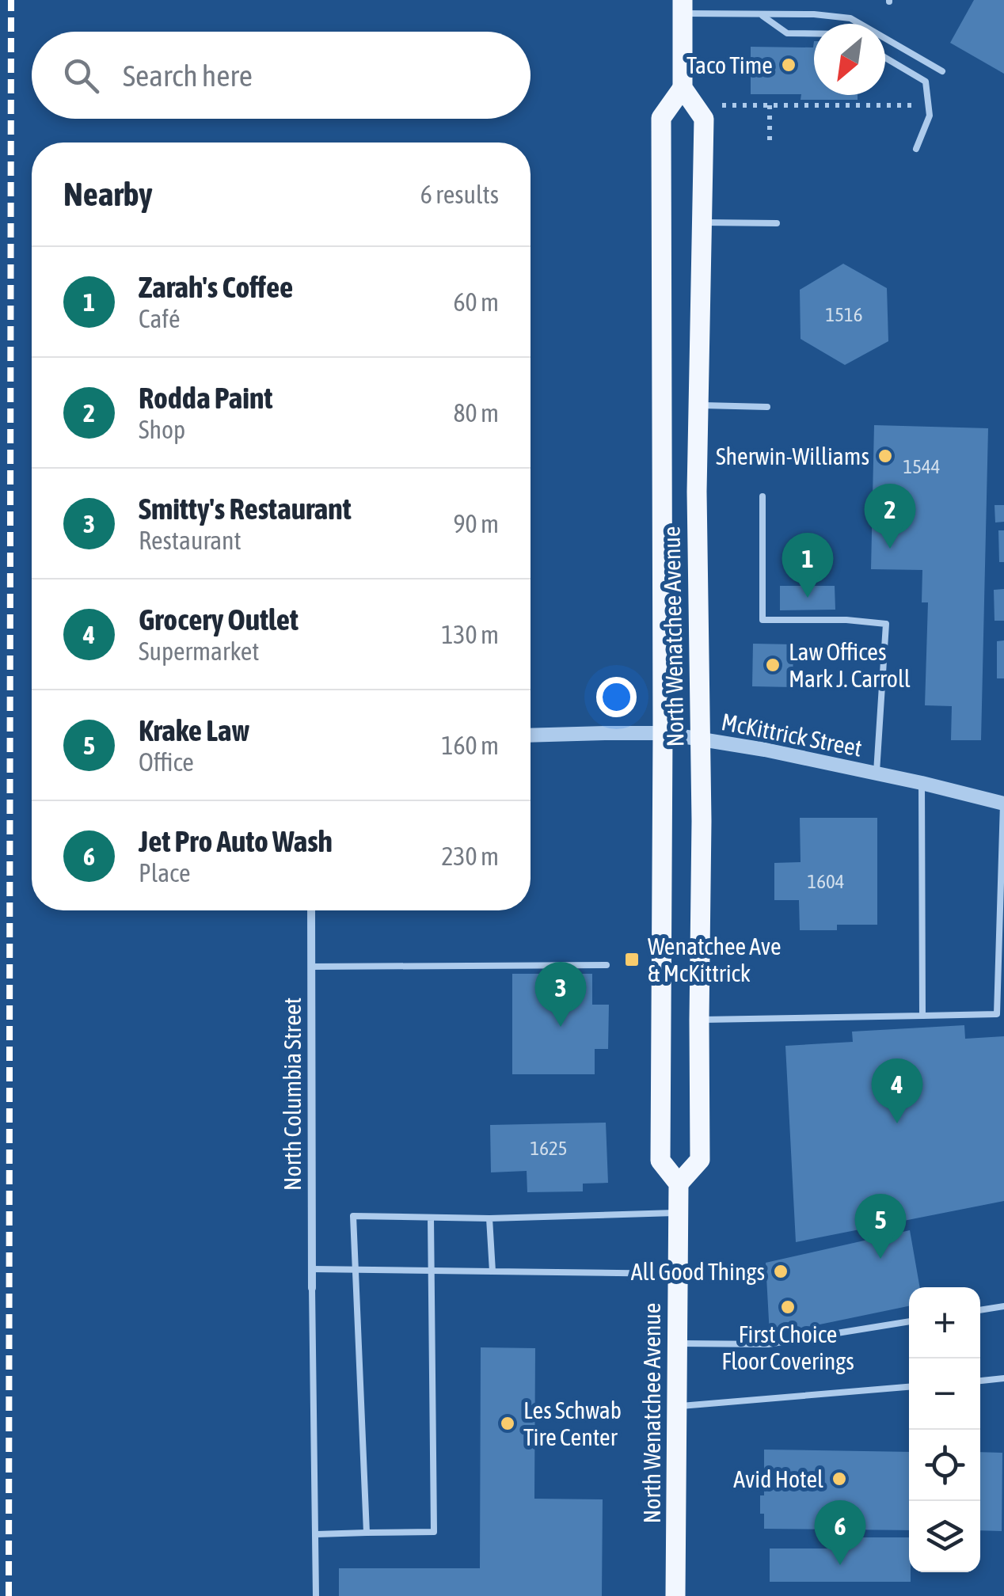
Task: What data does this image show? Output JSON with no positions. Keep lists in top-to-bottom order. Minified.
{"streets":{"main road":["North Wenatchee Avenue"],"street":["McKittrick Street","North Columbia Street"]},"crossings":[["North Wenatchee Avenue","McKittrick Street"]],"places":{"other":["Taco Time","Sherwin-Williams","Law Offices Mark J. Carroll","All Good Things","First Choice Floor Coverings","Les Schwab Tire Center","Avid Hotel"],"transit":["Wenatchee Ave & McKittrick"]},"house_numbers":["1516","1544","1604","1625"],"north":"bottom left","page":{"search":"Search here","heading":["Nearby","6 results"],"list":[{"mark":"1","name":"Zarah's Coffee","note":"Café","value":"60 m"},{"mark":"2","name":"Rodda Paint","note":"Shop","value":"80 m"},{"mark":"3","name":"Smitty's Restaurant","note":"Restaurant","value":"90 m"},{"mark":"4","name":"Grocery Outlet","note":"Supermarket","value":"130 m"},{"mark":"5","name":"Krake Law","note":"Office","value":"160 m"},{"mark":"6","name":"Jet Pro Auto Wash","note":"Place","value":"230 m"}],"pins":["2","1","3","4","5","6"],"map_buttons":["+","−"]}}
